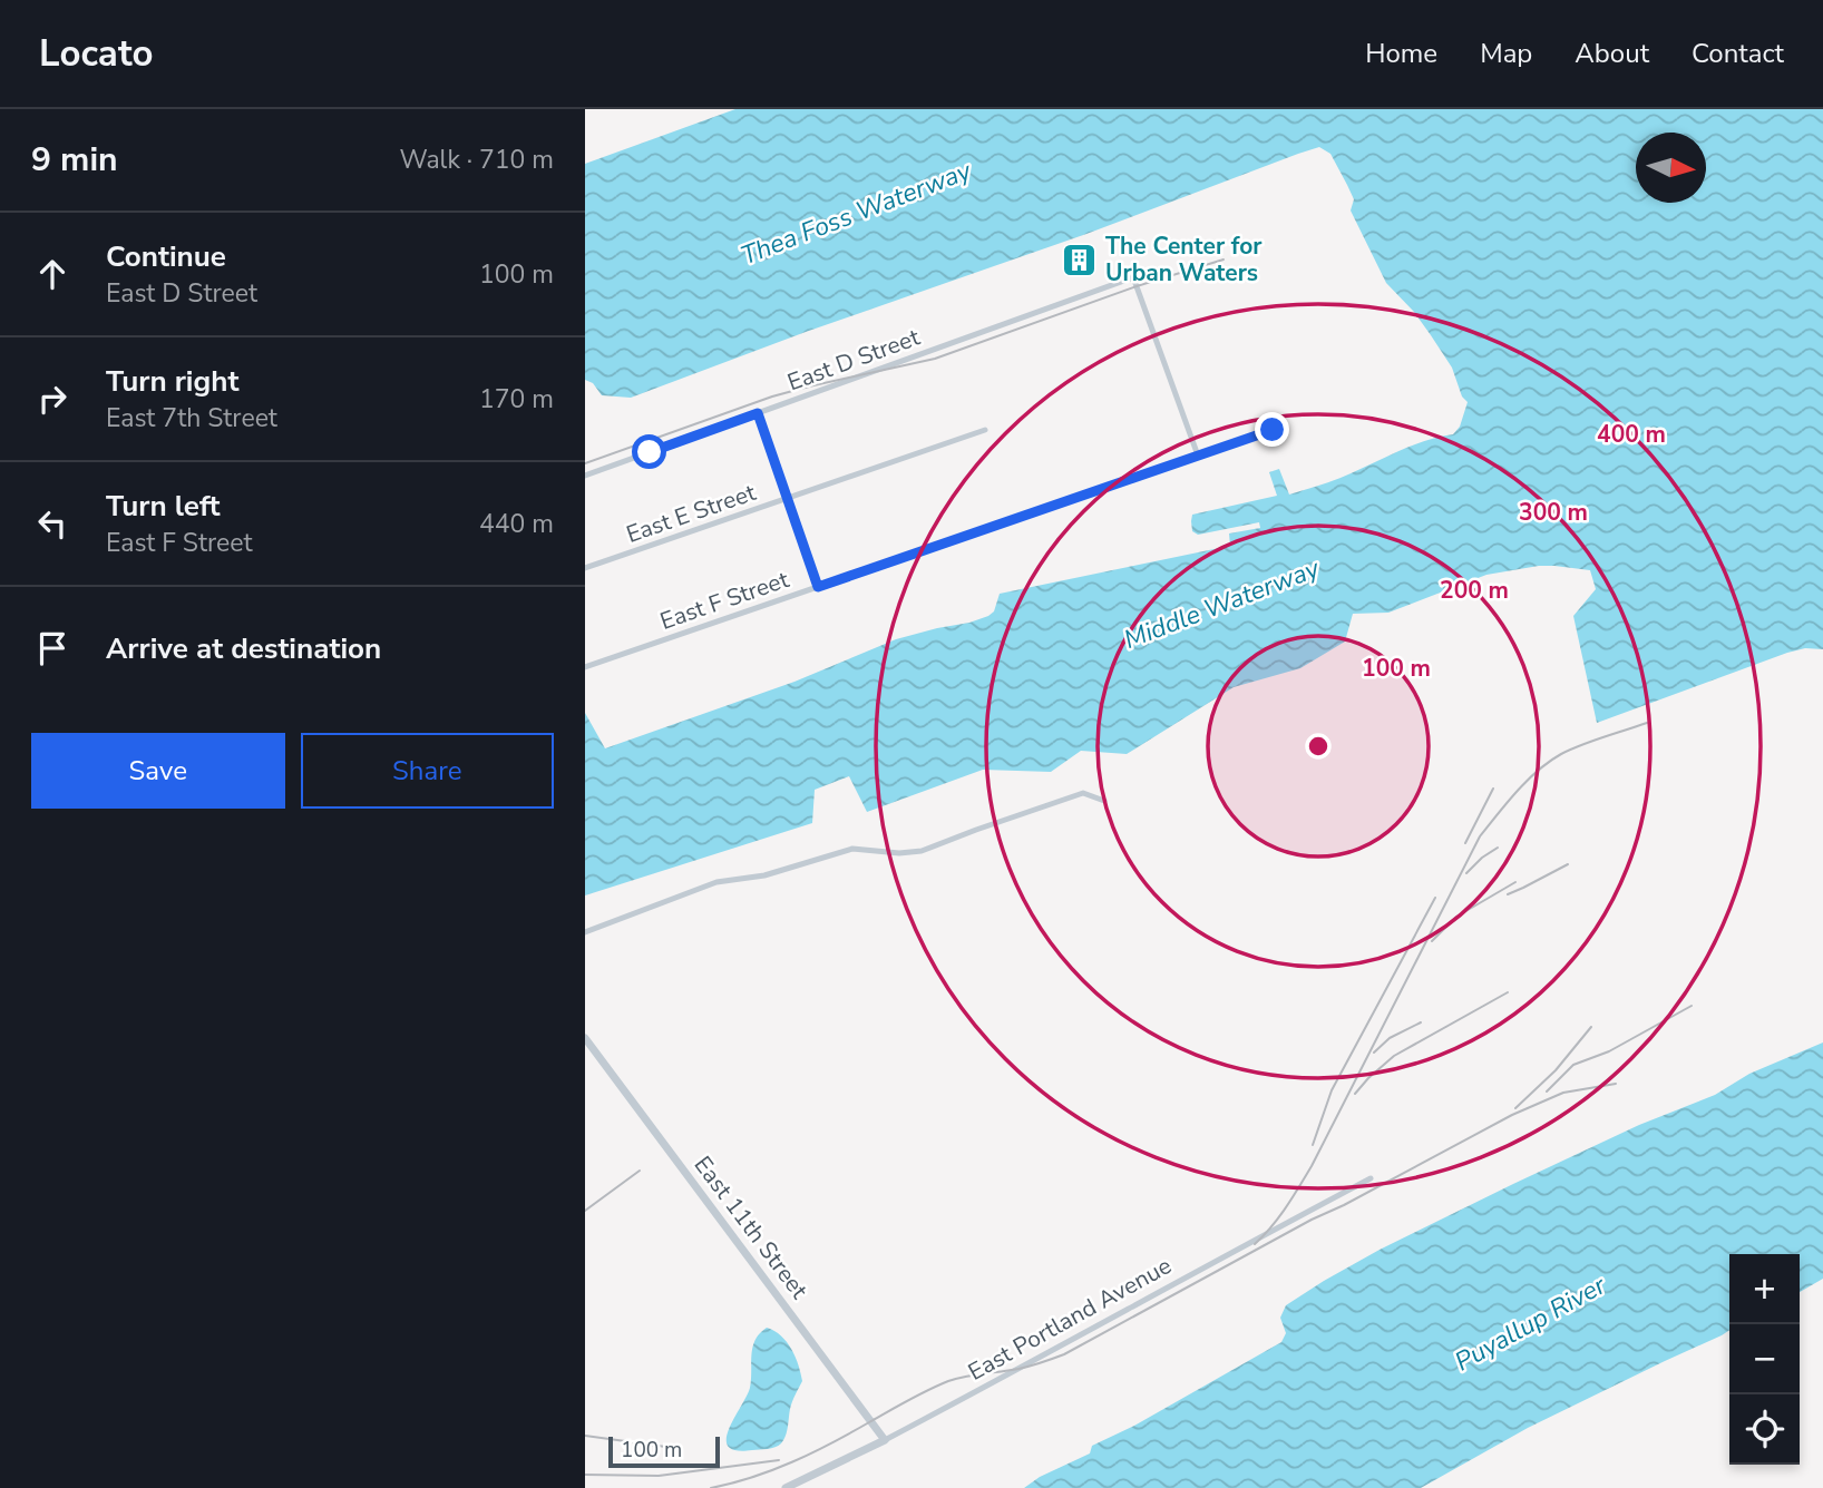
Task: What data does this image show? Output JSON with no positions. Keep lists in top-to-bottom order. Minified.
{"streets":{"street":["East D Street","East E Street","East F Street","East 11th Street","East Portland Avenue"]},"crossings":[["East D Street","East F Street"],["East 11th Street","East Portland Avenue"]],"water":["Thea Foss Waterway","Middle Waterway","Puyallup River"],"places":{"building":["The Center for Urban Waters"]},"scale_bar":"100 m","north":"right","page":{"header":"Locato","nav":["Home","Map","About","Contact"],"heading":["9 min","Walk · 710 m"],"list":[["Continue","East D Street","100 m"],["Turn right","East 7th Street","170 m"],["Turn left","East F Street","440 m"],"Arrive at destination"],"buttons":["Save","Share"],"map_buttons":["+","−"],"scale":"100 m"},"rings":["400 m","300 m","200 m","100 m"]}
